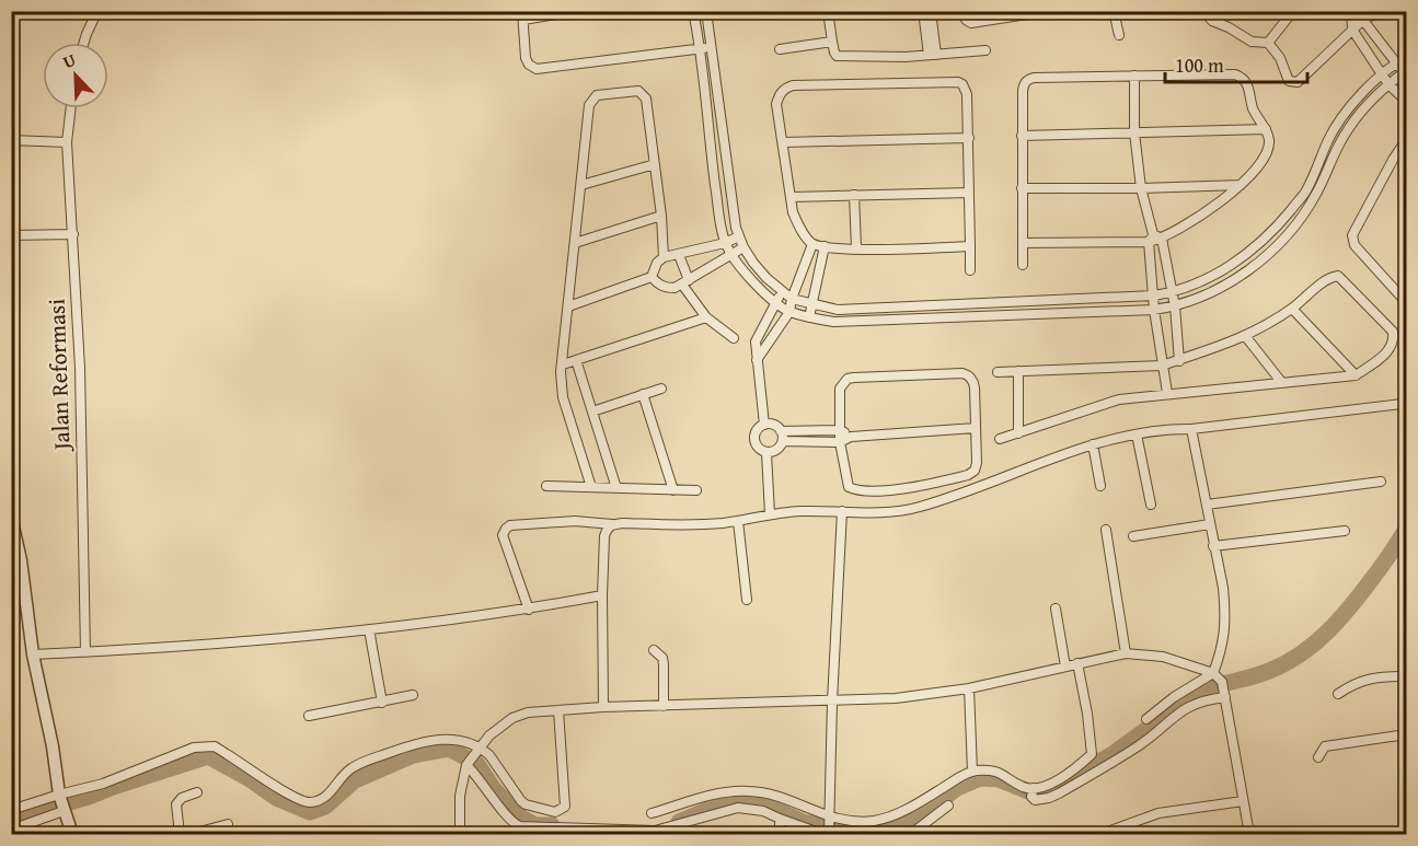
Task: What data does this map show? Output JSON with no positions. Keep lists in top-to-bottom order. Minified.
{"streets":{"street":["Jalan Reformasi"]},"scale_bar":"100 m","north":"top left"}
